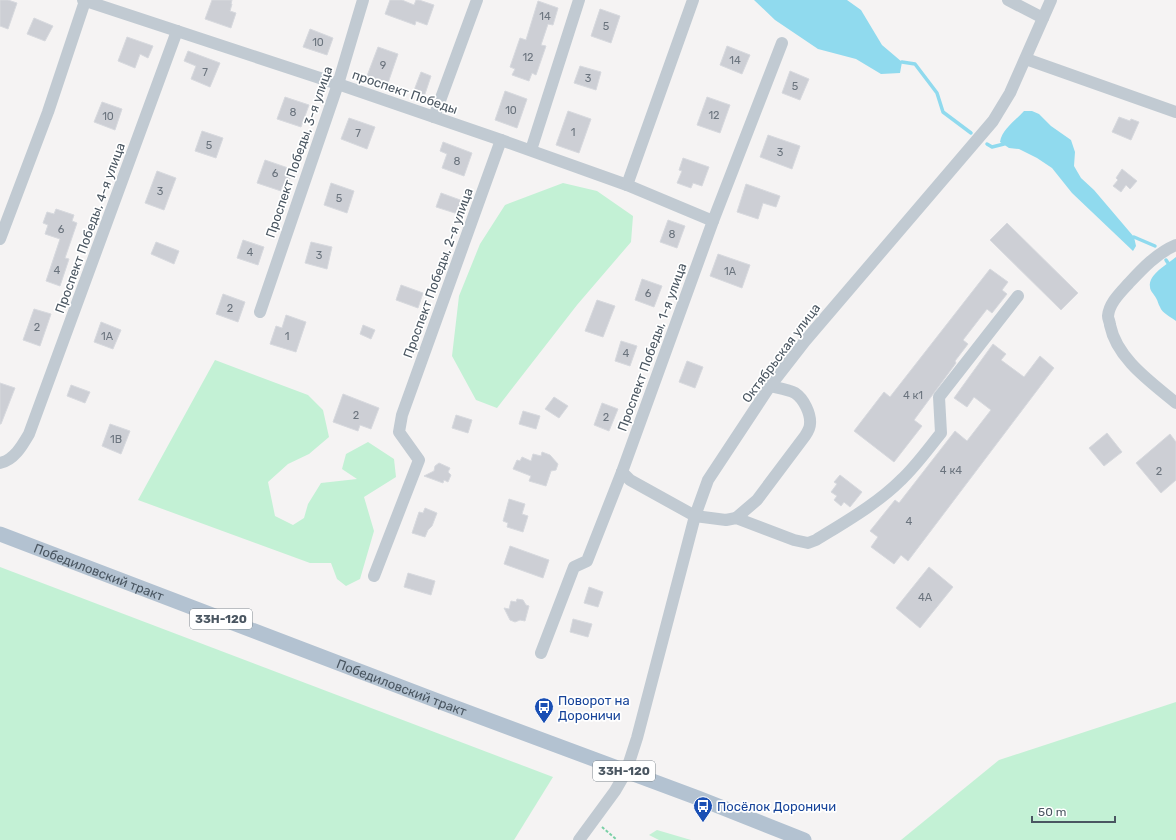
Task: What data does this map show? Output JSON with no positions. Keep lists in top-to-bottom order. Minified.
{"streets":{"main road":["Победиловский тракт","33Н-120"],"street":["проспект Победы","Проспект Победы, 3-я улица","Проспект Победы, 4-я улица","Проспект Победы, 2-я улица","Проспект Победы, 1-я улица","Октябрьская улица"]},"crossings":[["проспект Победы","Проспект Победы, 3-я улица"],["проспект Победы","Проспект Победы, 4-я улица"],["проспект Победы","Проспект Победы, 2-я улица"],["проспект Победы","Проспект Победы, 1-я улица"],["Октябрьская улица","Победиловский тракт"]],"places":{"bus stop":["Поворот на Дороничи","Посёлок Дороничи"]},"house_numbers":["14","5","10","12","14","9","7","3","5","10","8","12","10","1","7","5","3","8","6","3","5","6","8","4","3","4","1А","6","2","2","1А","1","4","4 к1","2","2","1В","4 к4","2","4","4А"],"scale_bar":"50 m"}
